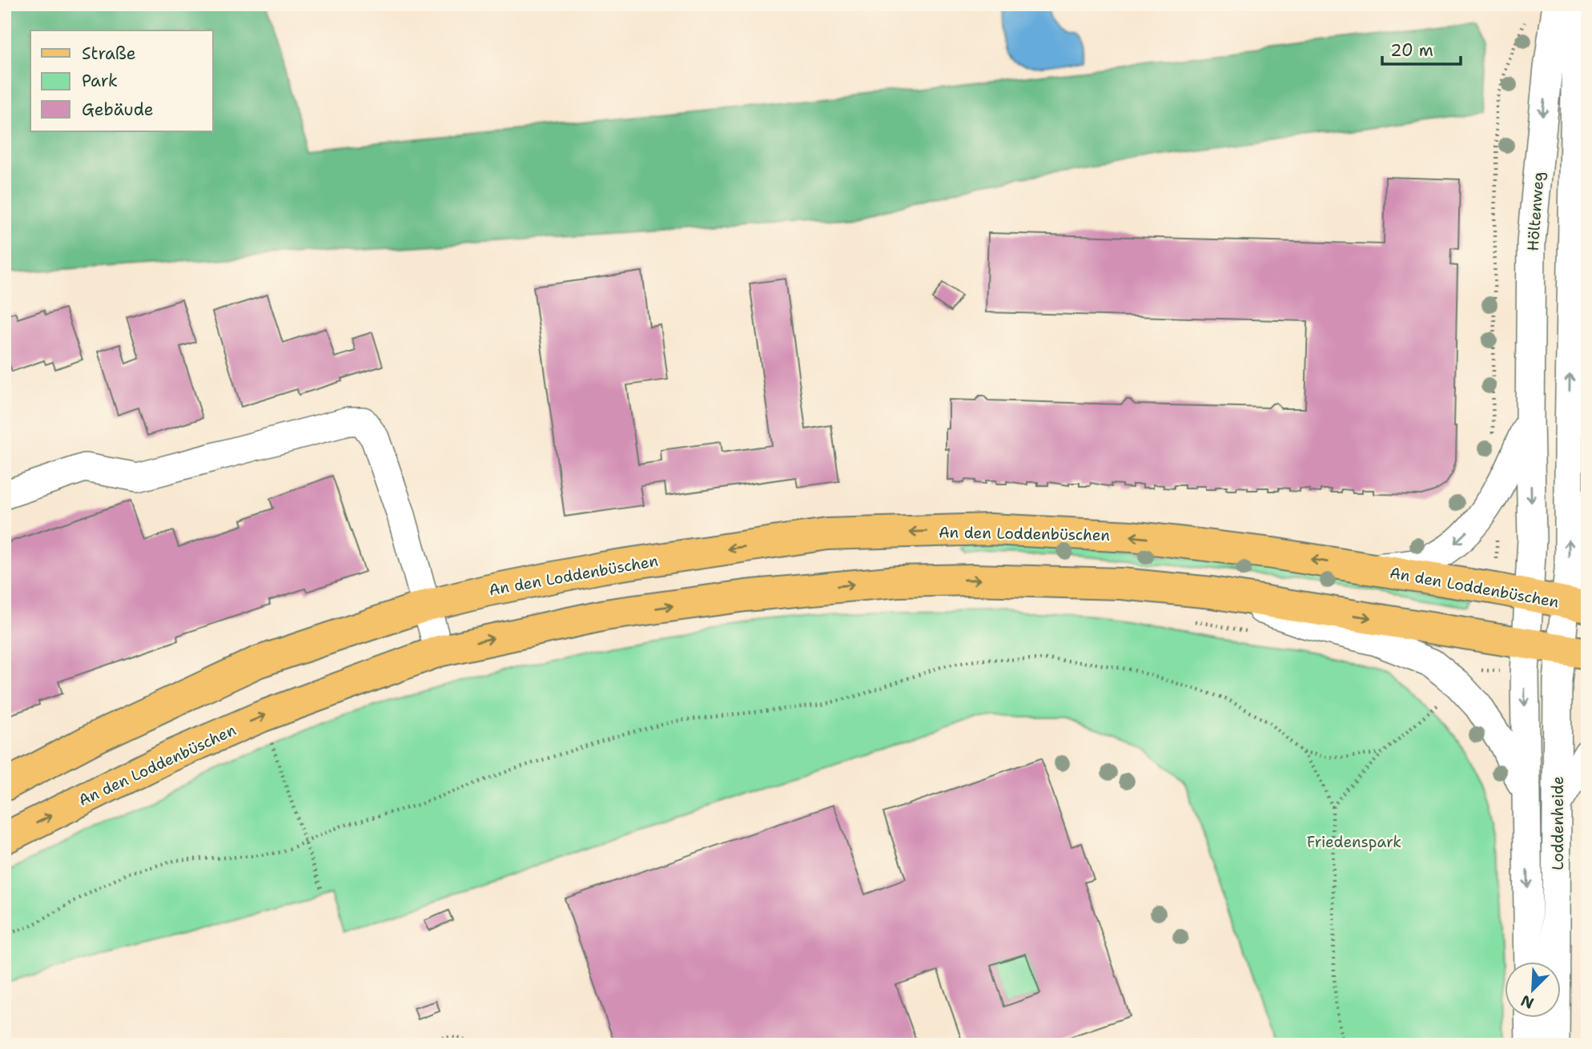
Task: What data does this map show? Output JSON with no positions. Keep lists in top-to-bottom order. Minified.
{"streets":{"main road":["An den Loddenbüschen"],"street":["Höltenweg","Loddenheide"]},"crossings":[["Höltenweg","An den Loddenbüschen"],["Höltenweg","Loddenheide"],["An den Loddenbüschen","Loddenheide"]],"parks":["Friedenspark"],"legend":["Straße","Park","Gebäude"],"scale_bar":"20 m","north":"bottom left"}
